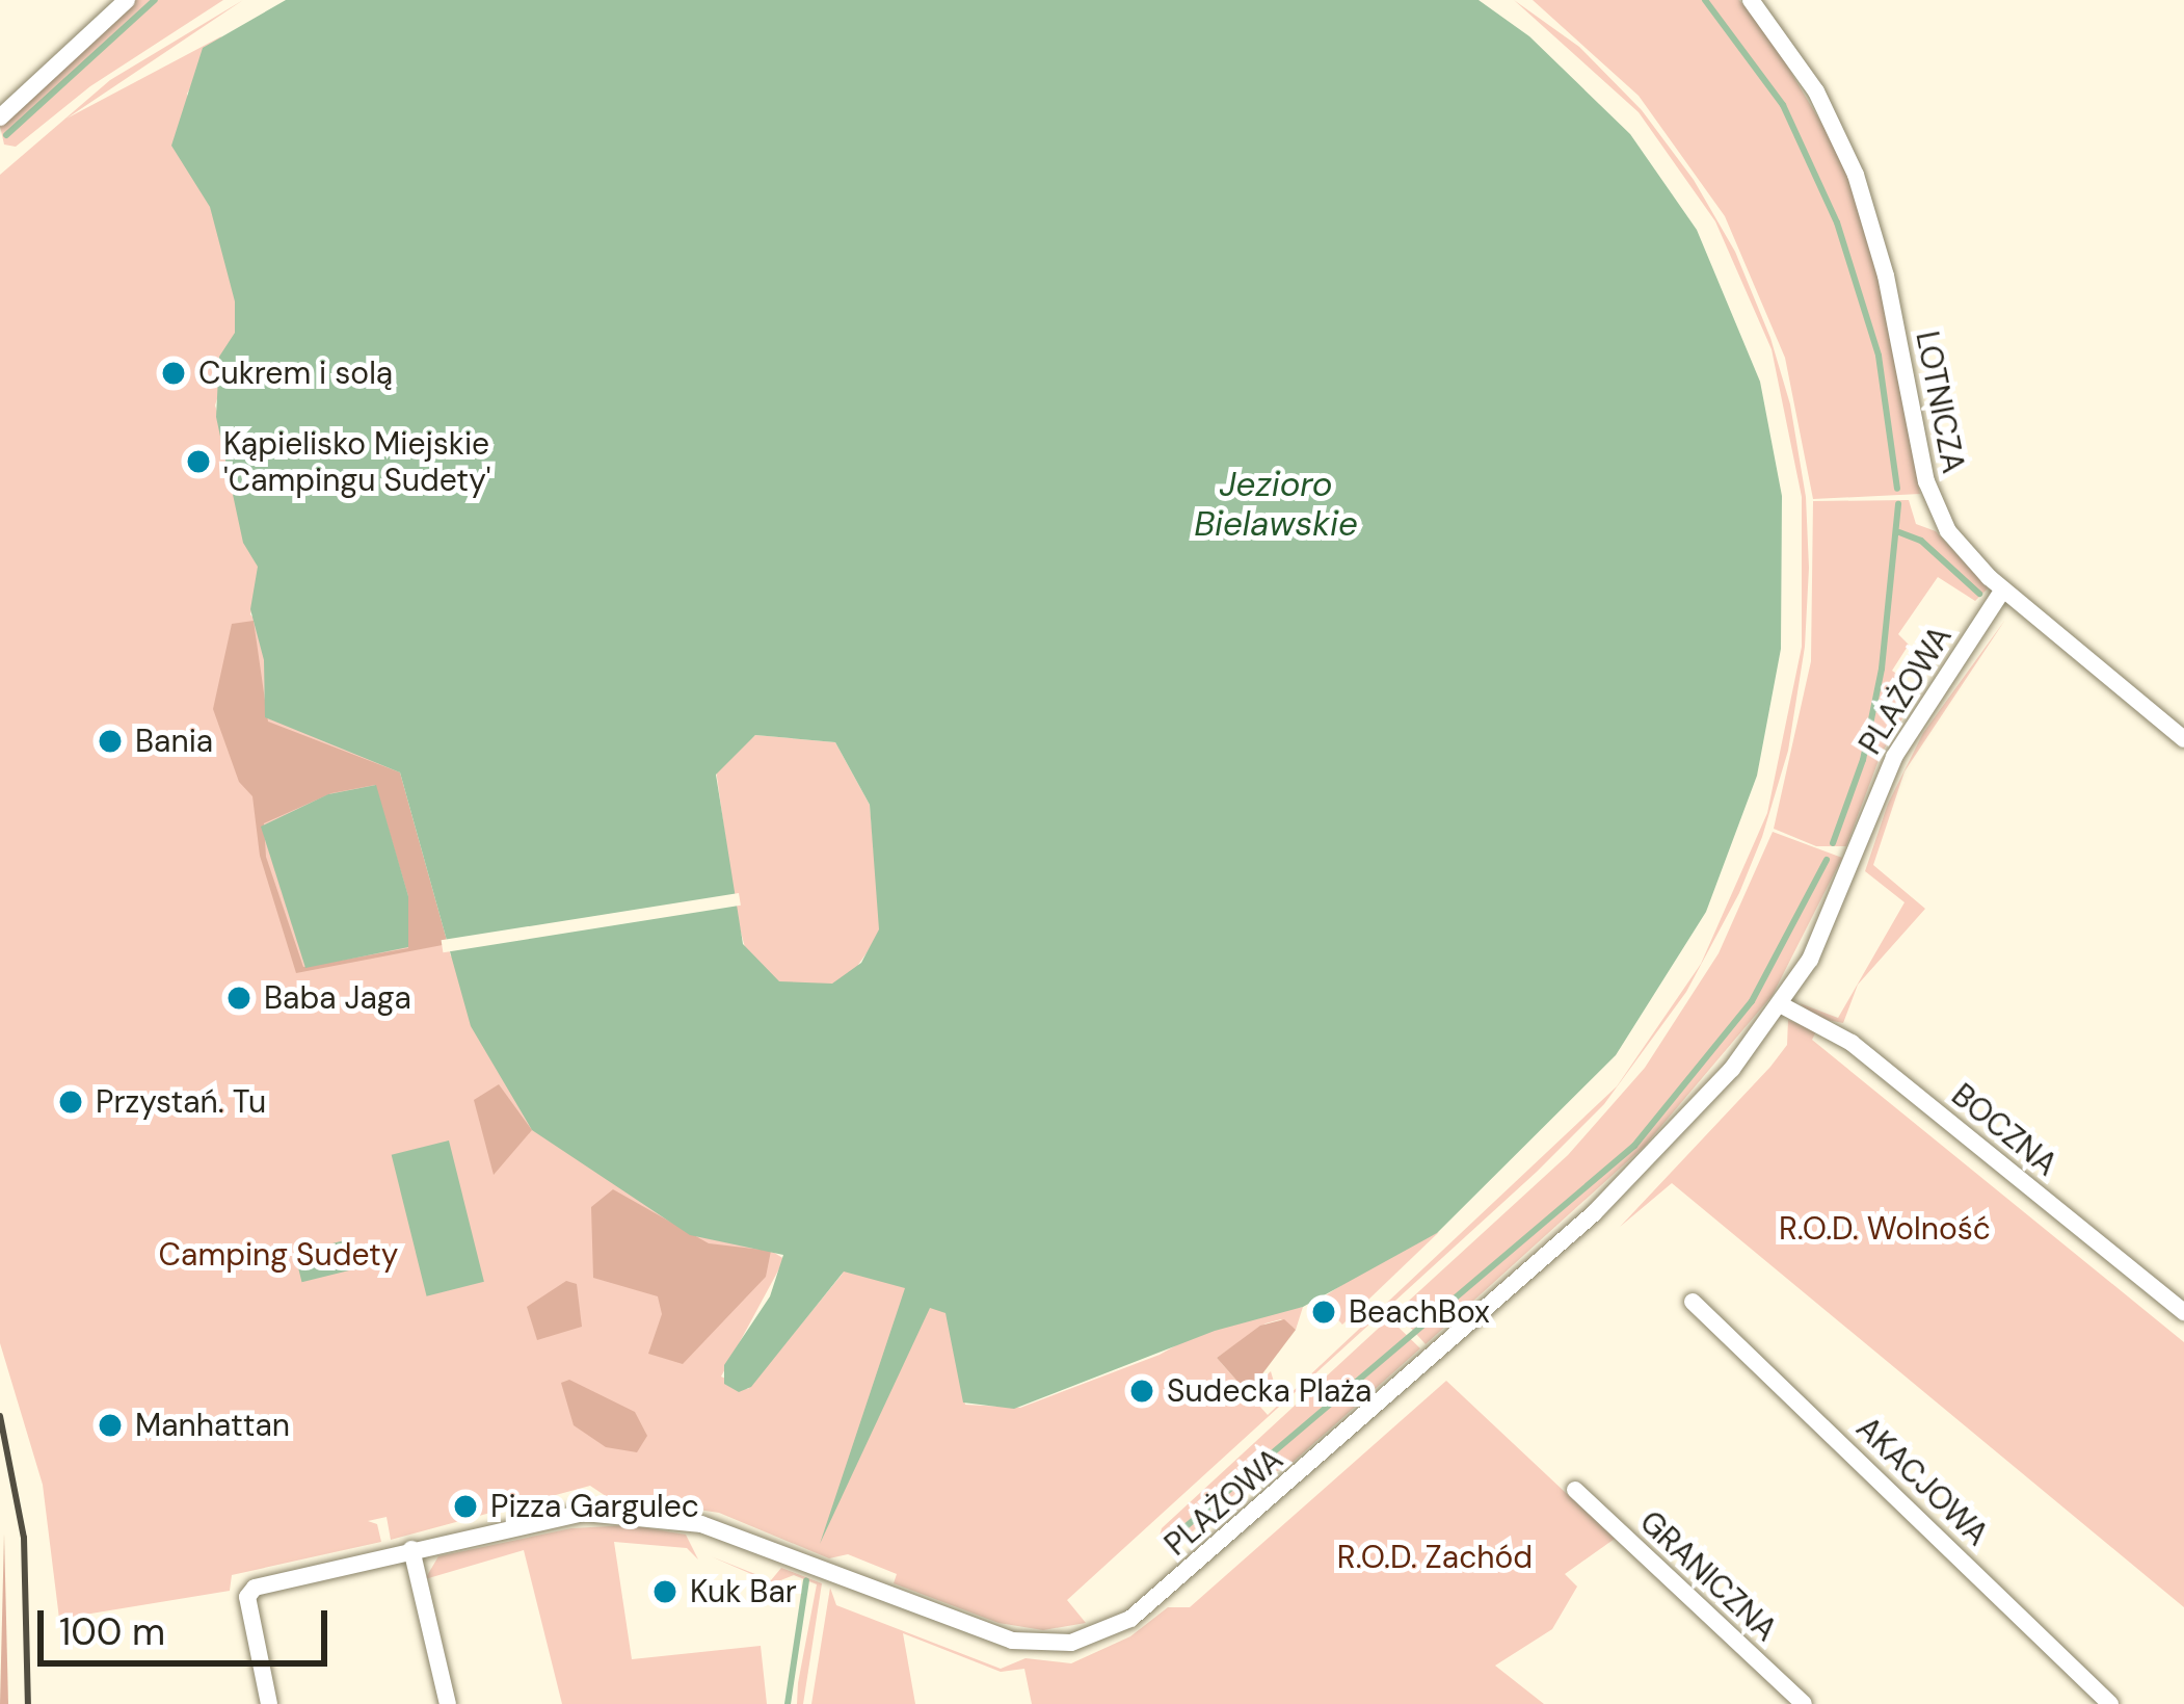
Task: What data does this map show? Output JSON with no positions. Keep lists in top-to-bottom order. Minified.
{"streets":{"street":["LOTNICZA","PLAŻOWA","BOCZNA","AKACJOWA","GRANICZNA"]},"crossings":[["LOTNICZA","PLAŻOWA"],["PLAŻOWA","BOCZNA"]],"water":["Jezioro Bielawskie"],"parks":["R.O.D. Wolność","Camping Sudety","R.O.D. Zachód"],"places":["Cukrem i solą","Kąpielisko Miejskie 'Campingu Sudety'","Bania","Baba Jaga","Przystań. Tu","BeachBox","Sudecka Plaża","Manhattan","Pizza Gargulec","Kuk Bar"],"scale_bar":"100 m"}
